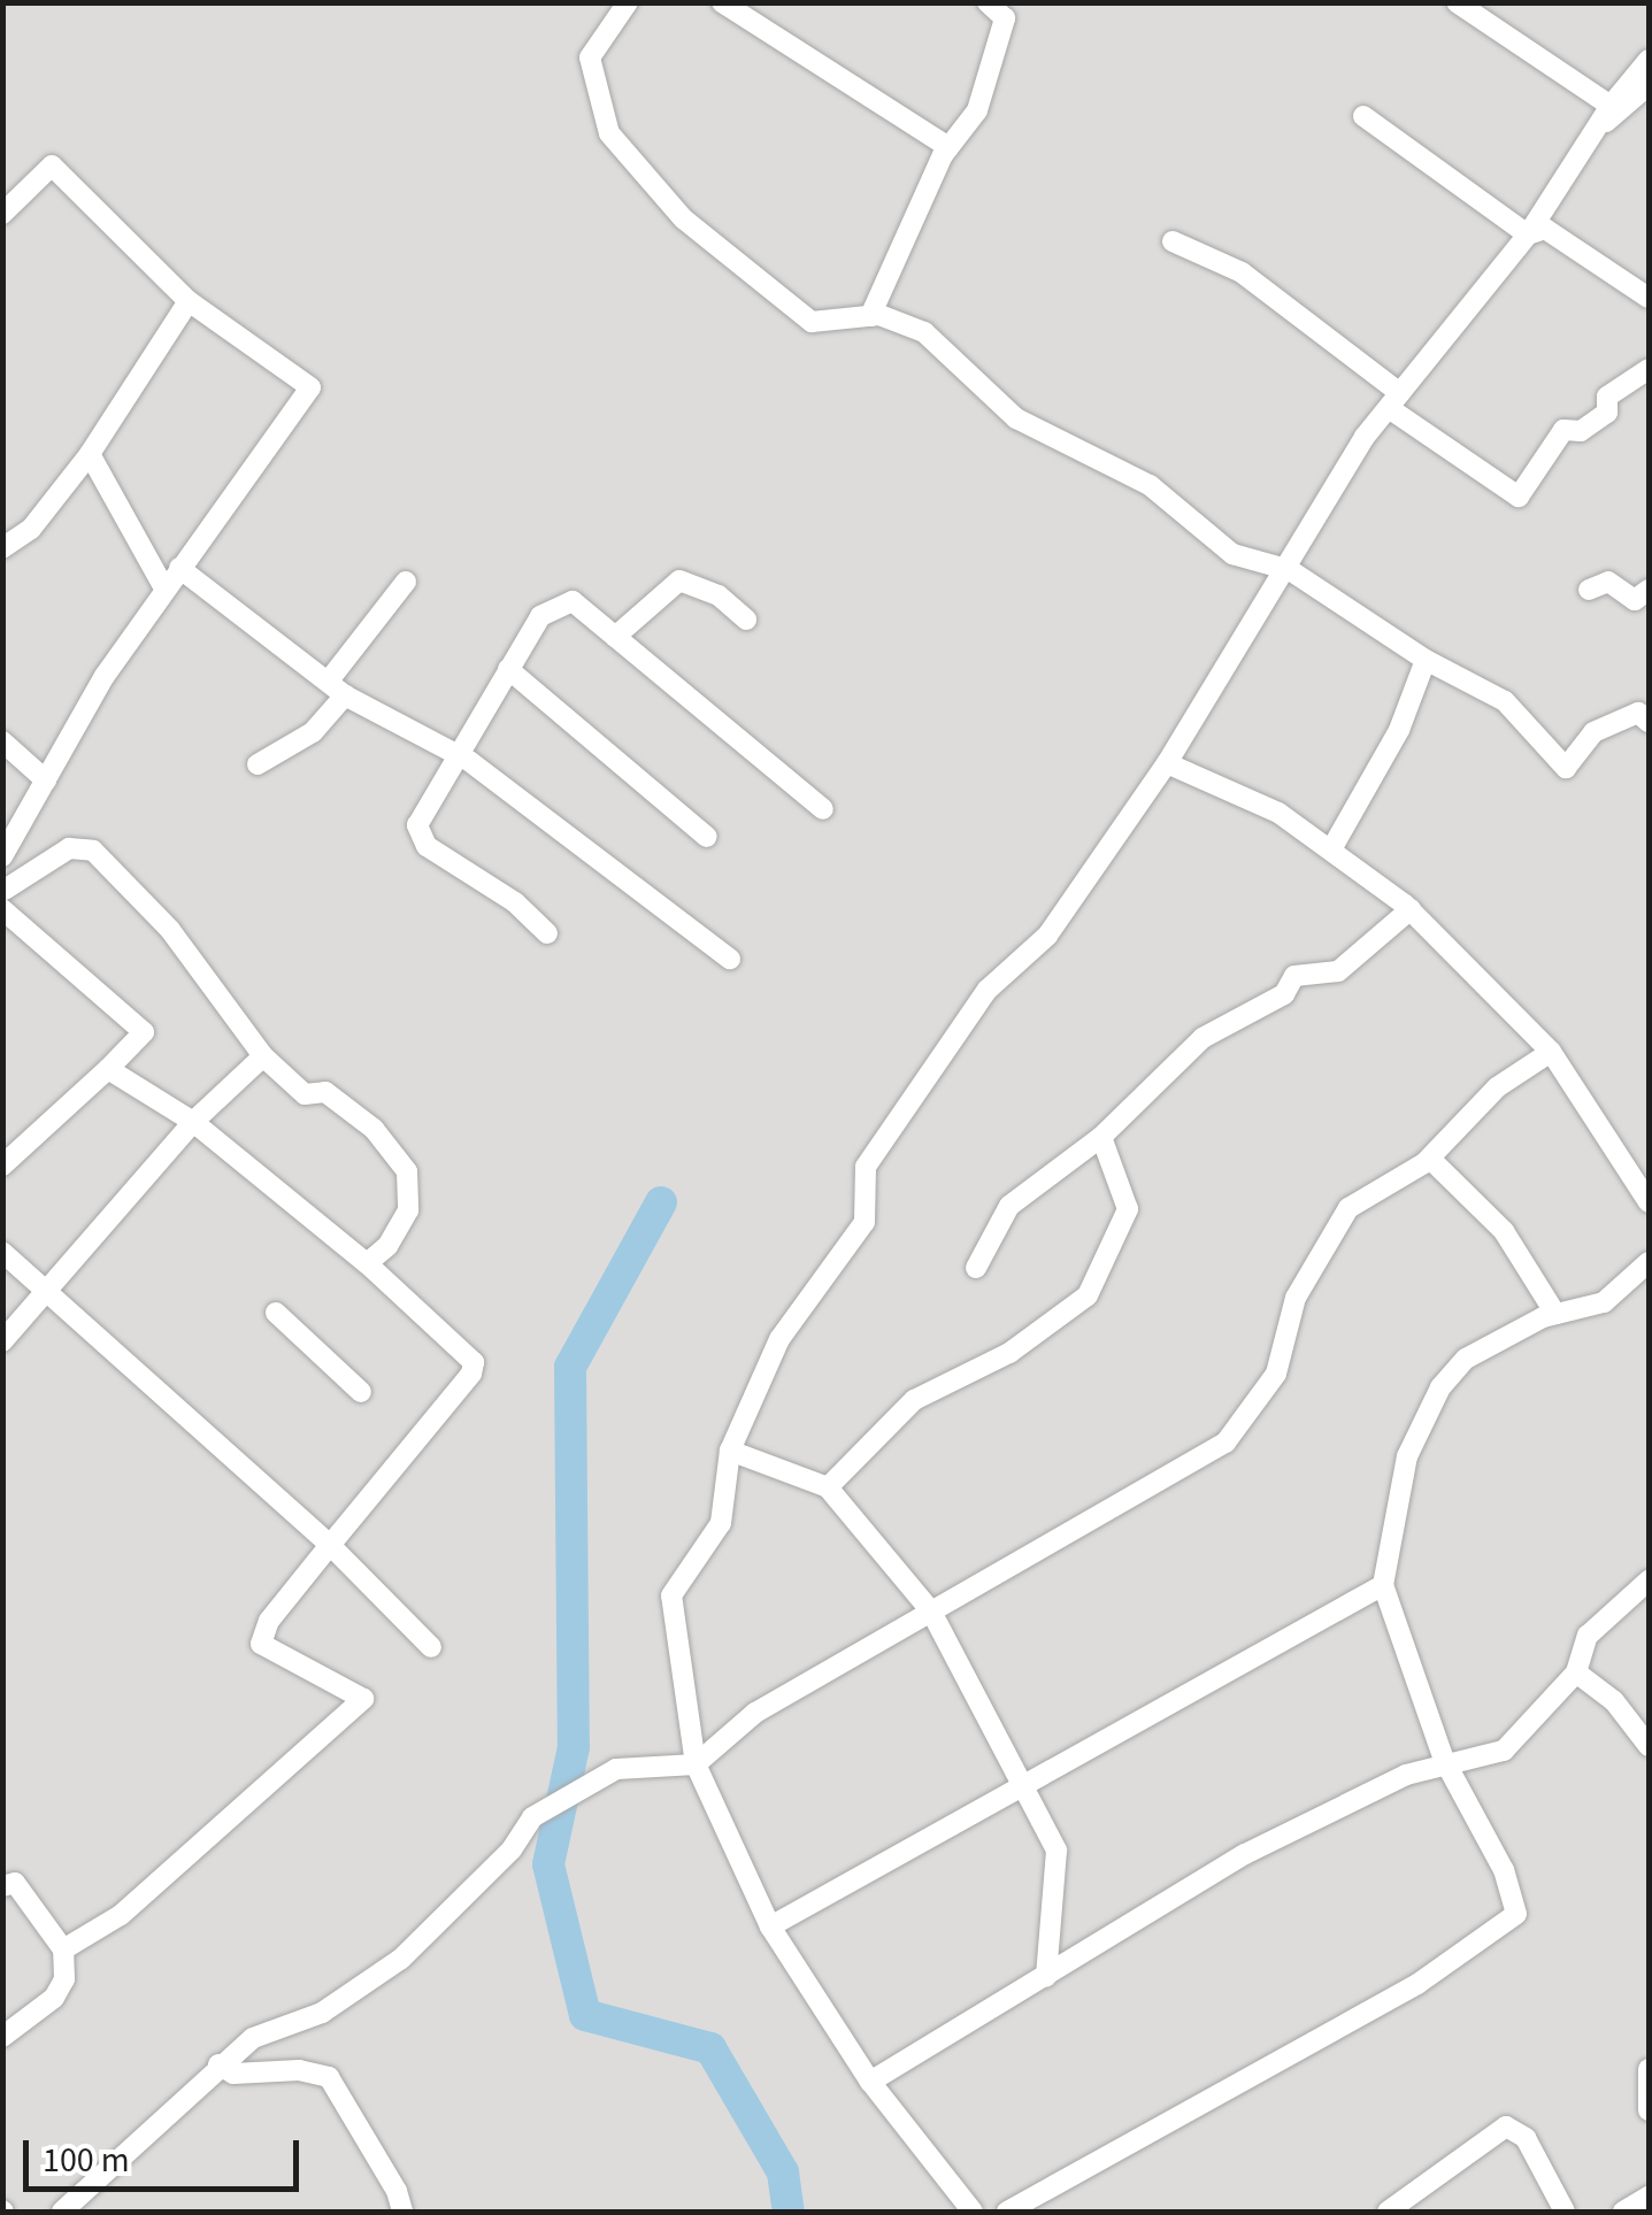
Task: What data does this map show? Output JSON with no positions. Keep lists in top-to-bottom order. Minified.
{"scale_bar":"100 m"}
